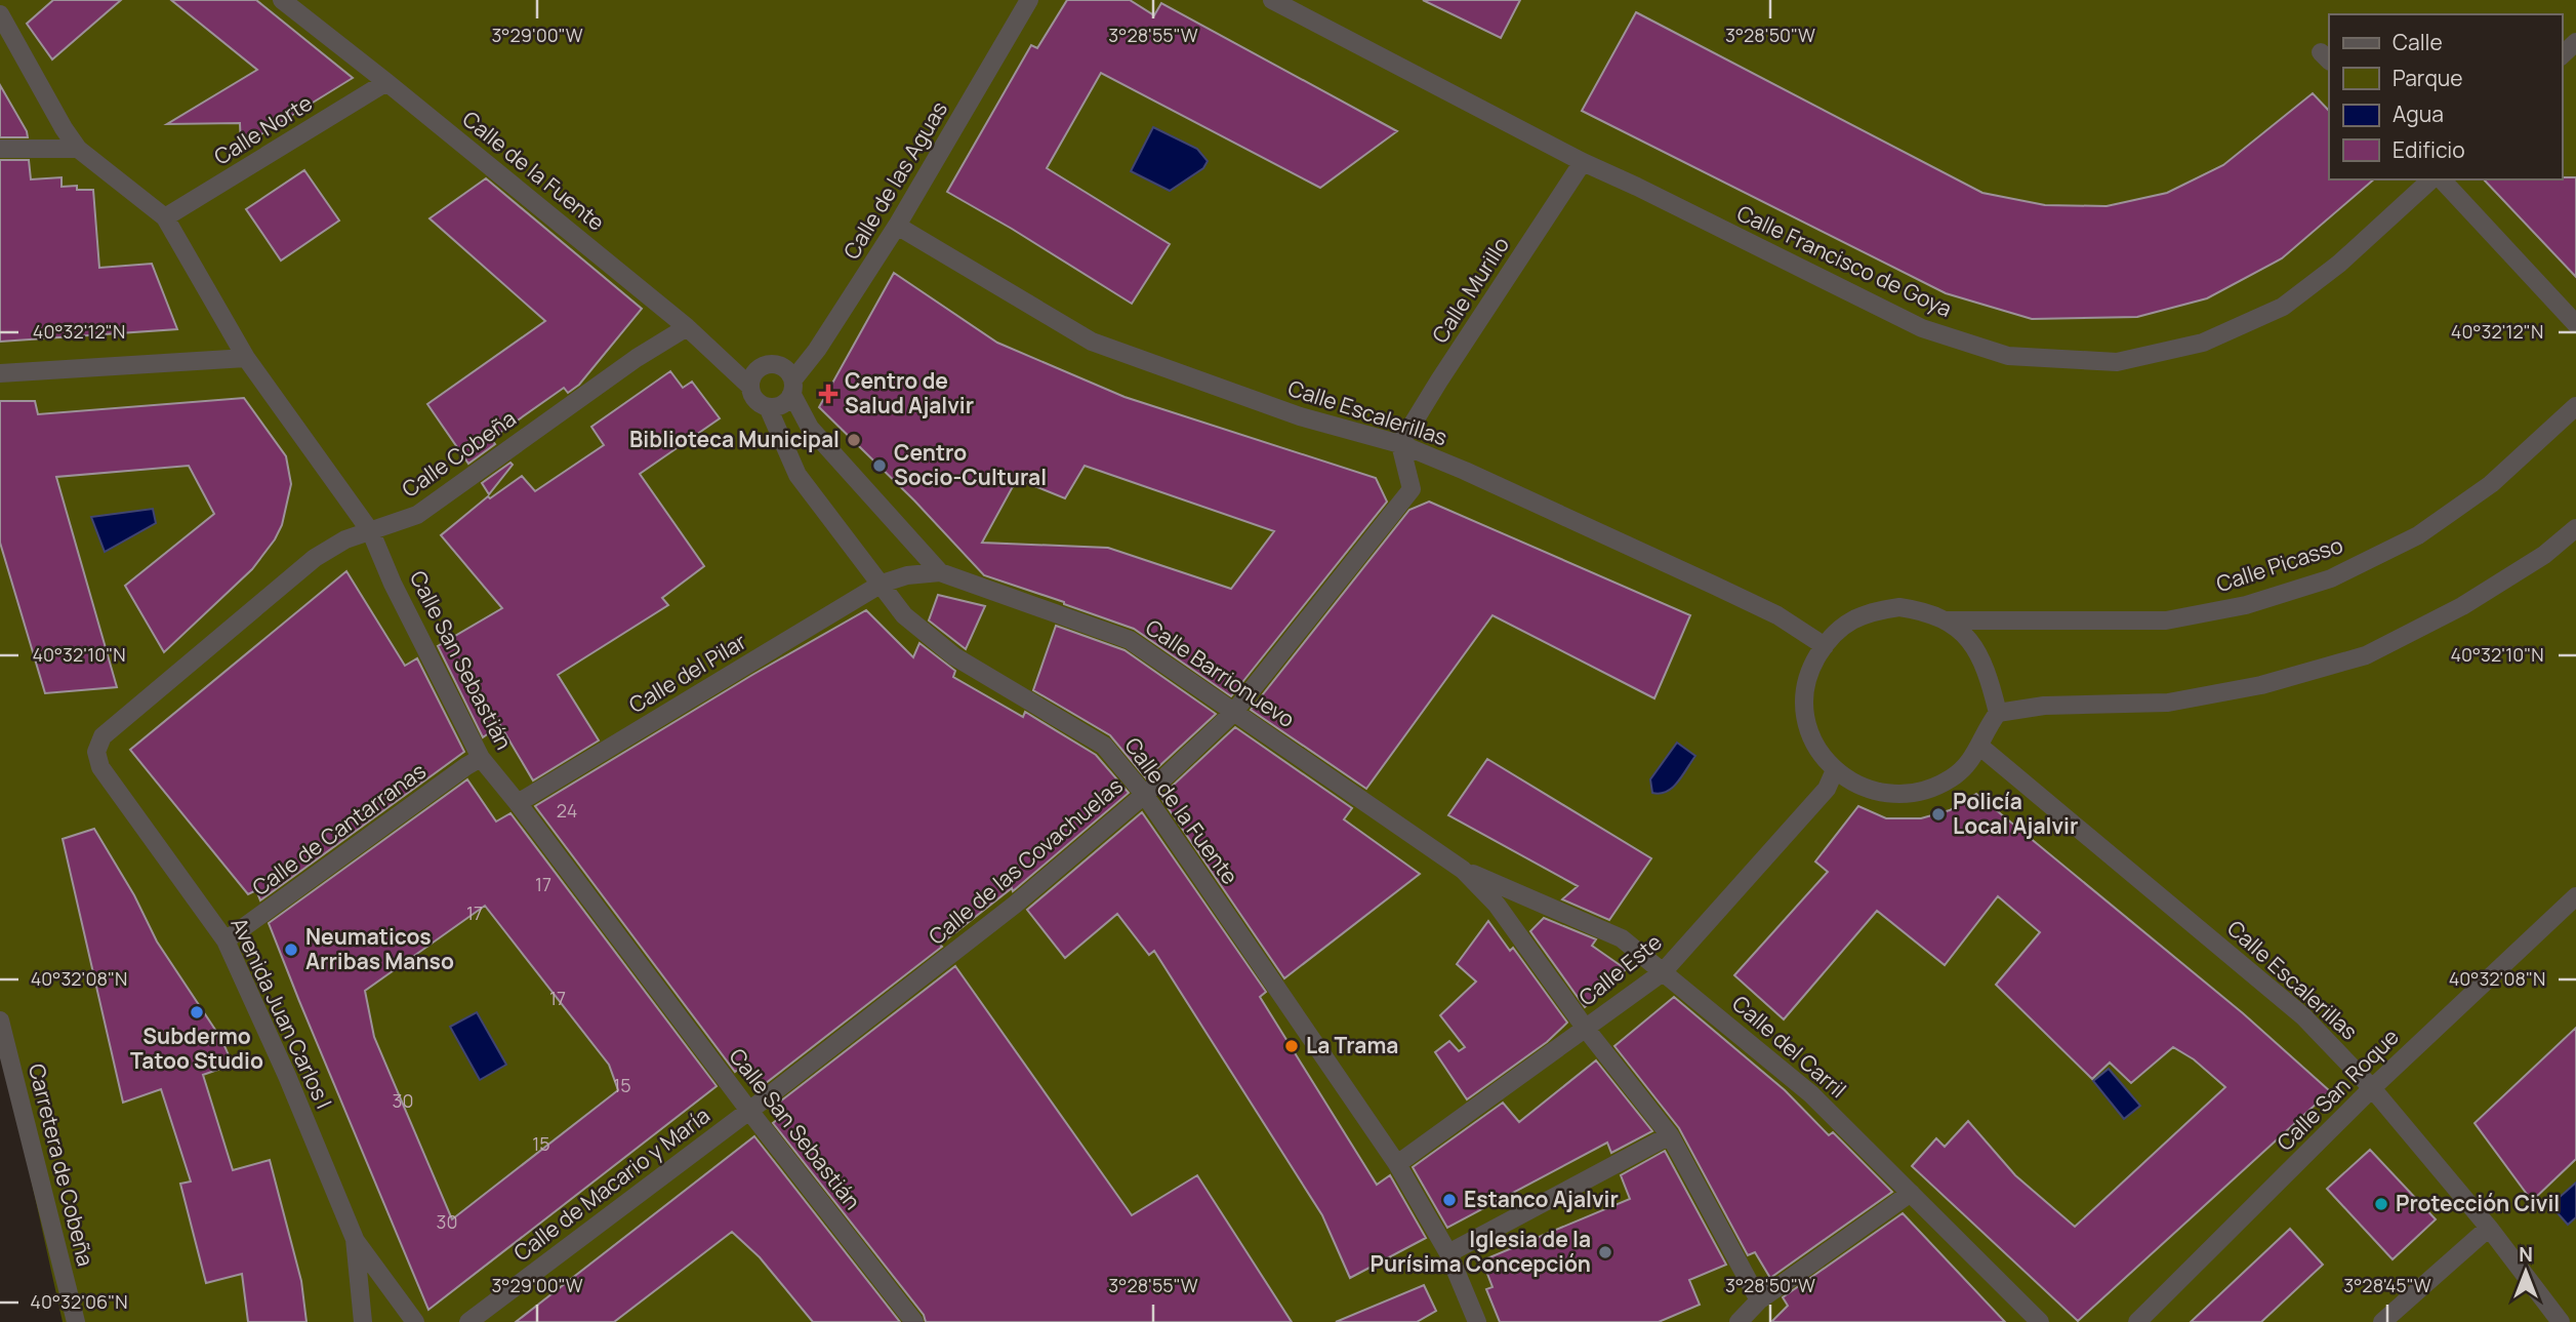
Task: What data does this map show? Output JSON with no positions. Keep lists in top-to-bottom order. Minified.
{"streets":{"street":["Calle Norte","Calle de la Fuente","Calle de las Aguas","Calle Francisco de Goya","Calle Murillo","Calle Escalerillas","Calle Cobeña","Calle Picasso","Calle San Sebastián","Calle del Pilar","Calle Barrionuevo","Calle de Cantarranas","Calle de las Covachuelas","Calle Este","Avenida Juan Carlos I","Calle del Carril","Calle San Roque","Carretera de Cobeña","Calle de Macario y María"]},"crossings":[["Calle Norte","Calle de la Fuente"],["Calle Norte","Calle San Sebastián"],["Calle de la Fuente","Calle de las Aguas"],["Calle de la Fuente","Calle Cobeña"],["Calle de la Fuente","Calle del Pilar"],["Calle de la Fuente","Calle Barrionuevo"],["Calle de la Fuente","Calle de las Covachuelas"],["Calle de la Fuente","Calle Este"],["Calle de las Aguas","Calle Escalerillas"],["Calle Francisco de Goya","Calle Murillo"],["Calle Murillo","Calle Escalerillas"],["Calle Murillo","Calle de las Covachuelas"],["Calle Escalerillas","Calle Picasso"],["Calle Escalerillas","Calle de las Covachuelas"],["Calle Escalerillas","Calle Este"],["Calle Escalerillas","Calle San Roque"],["Calle Cobeña","Calle San Sebastián"],["Calle Cobeña","Avenida Juan Carlos I"],["Calle Picasso","Calle Este"],["Calle San Sebastián","Calle del Pilar"],["Calle San Sebastián","Calle de Cantarranas"],["Calle San Sebastián","Calle de las Covachuelas"],["Calle San Sebastián","Calle de Macario y María"],["Calle del Pilar","Calle Barrionuevo"],["Calle Barrionuevo","Calle de las Covachuelas"],["Calle Barrionuevo","Calle del Carril"],["Calle de Cantarranas","Avenida Juan Carlos I"],["Calle de las Covachuelas","Calle de Macario y María"],["Calle Este","Calle del Carril"]],"places":{"health":["Centro de Salud Ajalvir"],"other":["Biblioteca Municipal","Centro Socio-Cultural","Policía Local Ajalvir","Neumaticos Arribas Manso","Subdermo Tatoo Studio","La Trama","Estanco Ajalvir","Protección Civil","Iglesia de la Purísima Concepción"]},"house_numbers":["24","17","17","17","15","30","15","30"],"legend":["Calle","Parque","Agua","Edificio"],"north":"top","coordinates":["3°29'00\"W","3°28'55\"W","3°28'50\"W","40°32'12\"N","40°32'10\"N","40°32'08\"N","3°28'45\"W","40°32'06\"N"]}
